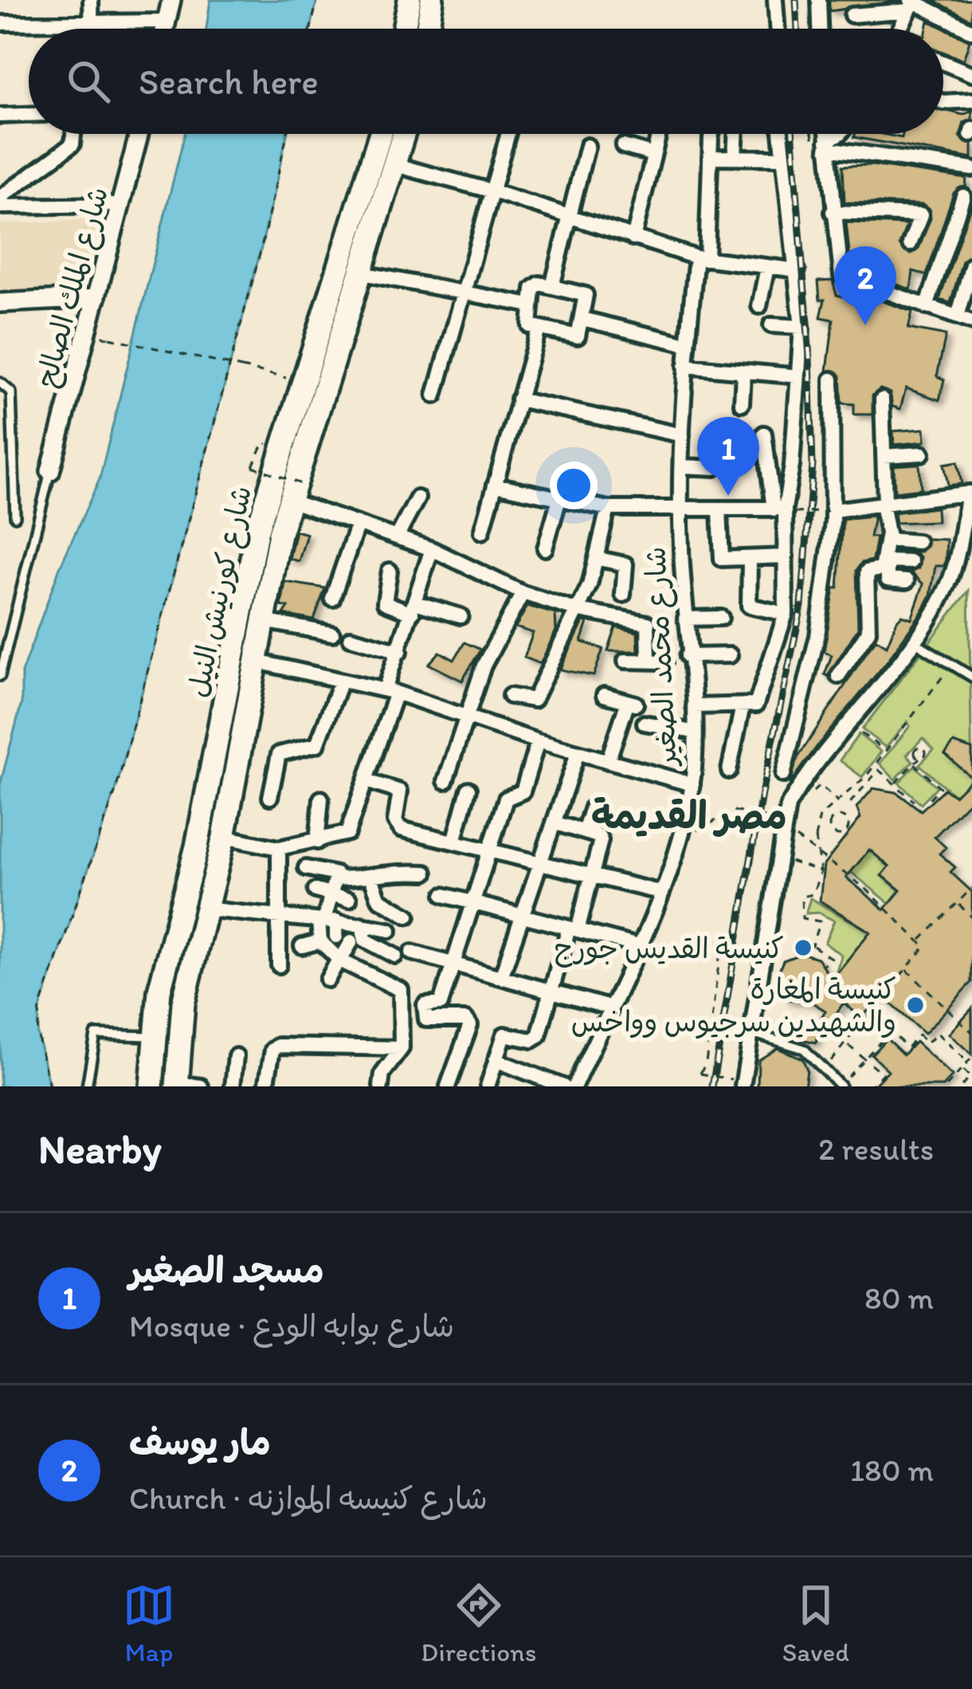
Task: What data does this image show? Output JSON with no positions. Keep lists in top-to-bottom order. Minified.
{"streets":{"highway":["شارع كورنيش النيل"],"street":["شارع الملك الصالح","شارع محمد الصغير"]},"districts":["مصر القديمة"],"places":["كنيسة القديس جورج","كنيسة المغارة والشهيدين سرجيوس وواخس"],"page":{"search":"Search here","pins":["2","1"],"heading":["Nearby","2 results"],"list":[{"mark":"1","name":"مسجد الصغير","note":"Mosque · شارع بوابه الودع","value":"80 m"},{"mark":"2","name":"مار يوسف","note":"Church · شارع كنيسه الموازنه","value":"180 m"}],"nav":["Map","Directions","Saved"]}}
